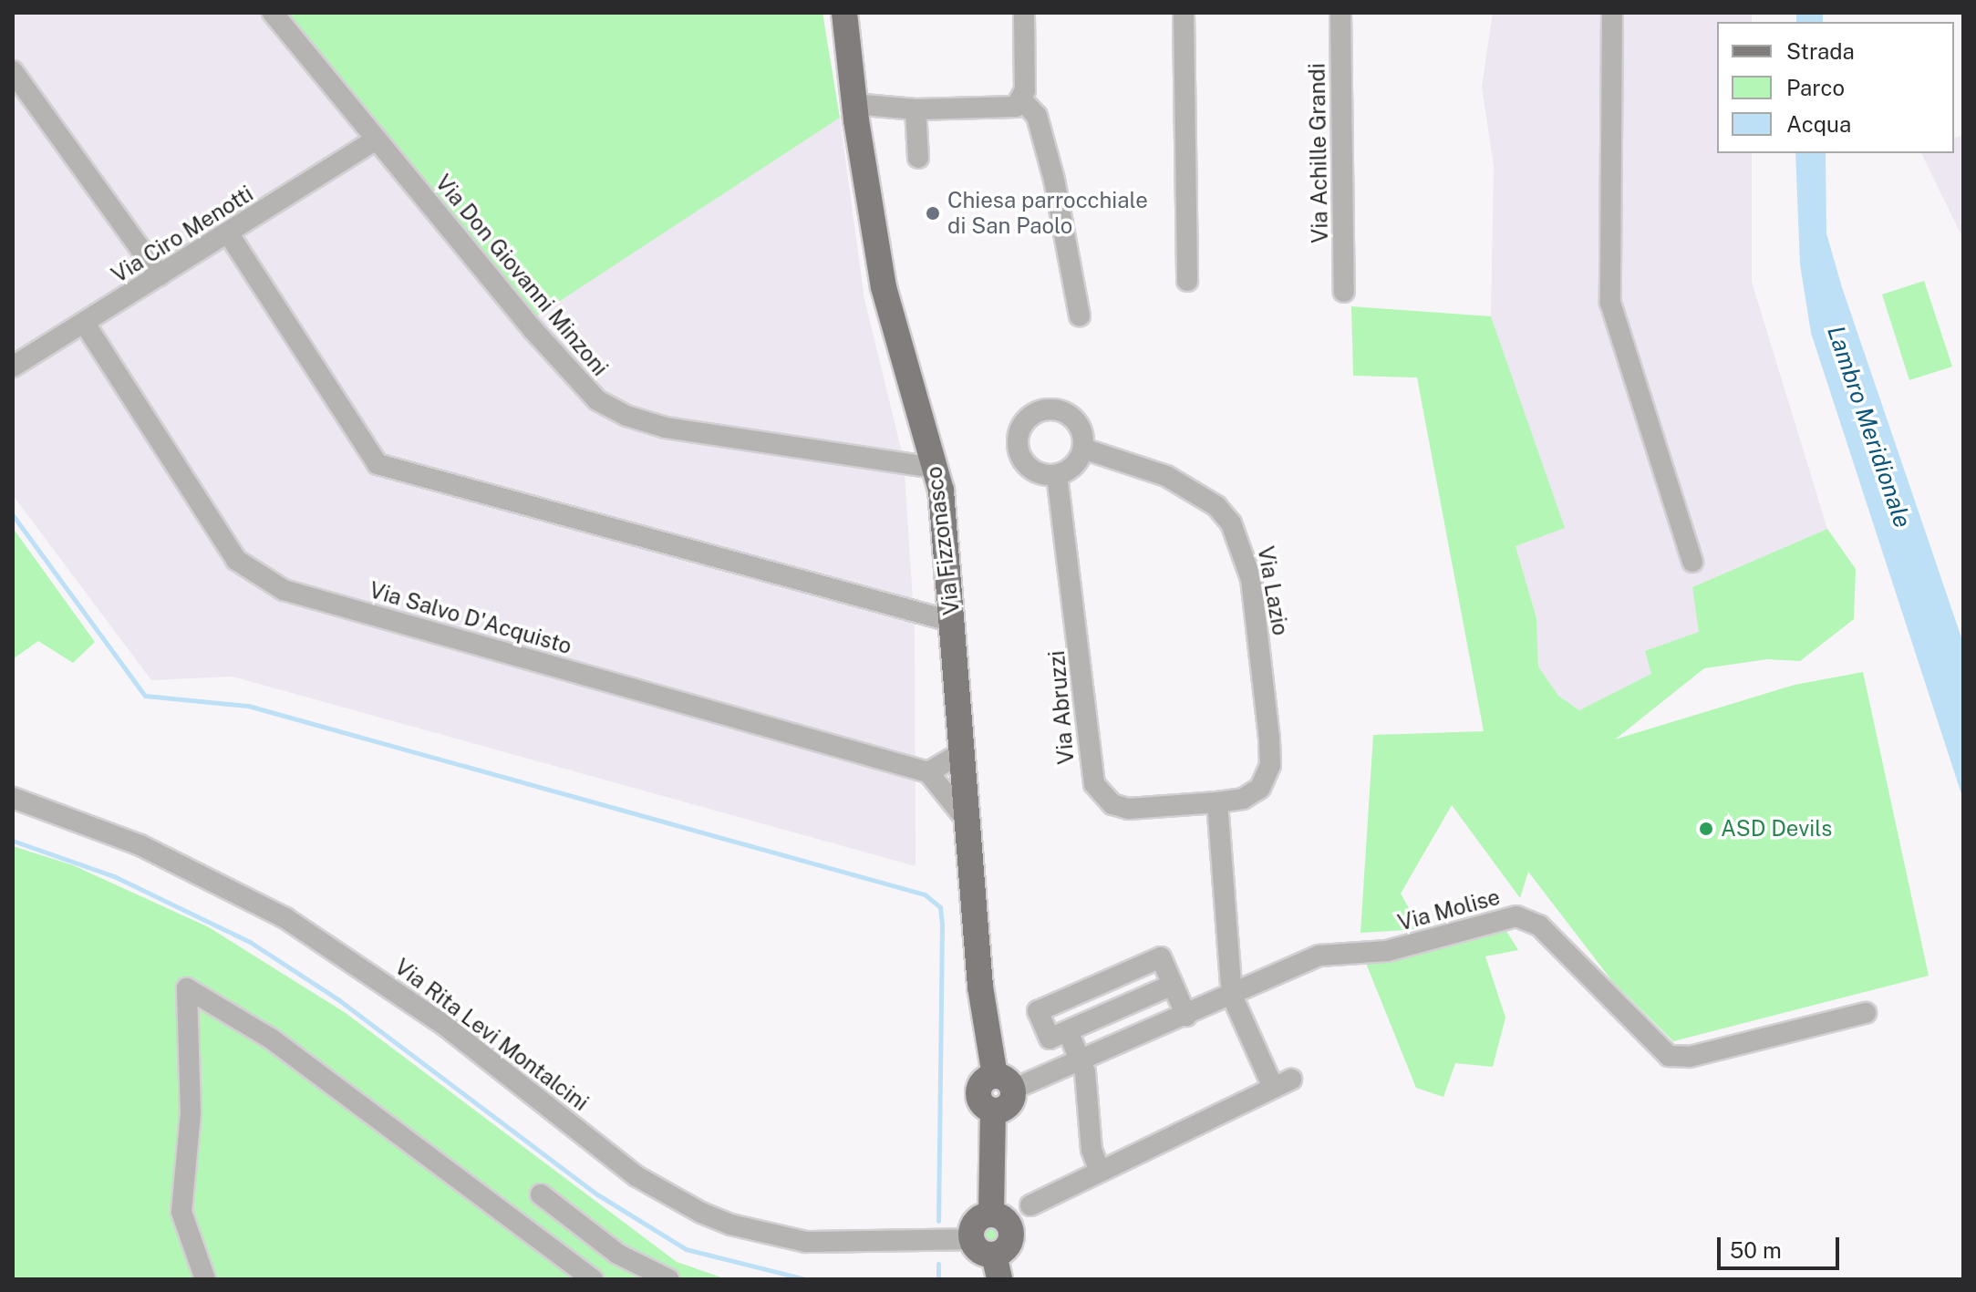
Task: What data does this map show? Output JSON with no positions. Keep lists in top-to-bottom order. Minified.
{"streets":{"main road":["Via Fizzonasco"],"street":["Via Achille Grandi","Via Ciro Menotti","Via Don Giovanni Minzoni","Via Lazio","Via Salvo D'Acquisto","Via Abruzzi","Via Molise","Via Rita Levi Montalcini"]},"crossings":[["Via Ciro Menotti","Via Don Giovanni Minzoni"],["Via Ciro Menotti","Via Salvo D'Acquisto"],["Via Don Giovanni Minzoni","Via Fizzonasco"],["Via Fizzonasco","Via Molise"],["Via Lazio","Via Abruzzi"]],"water":["Lambro Meridionale"],"places":["Chiesa parrocchiale di San Paolo","ASD Devils"],"legend":["Strada","Parco","Acqua"],"scale_bar":"50 m"}
